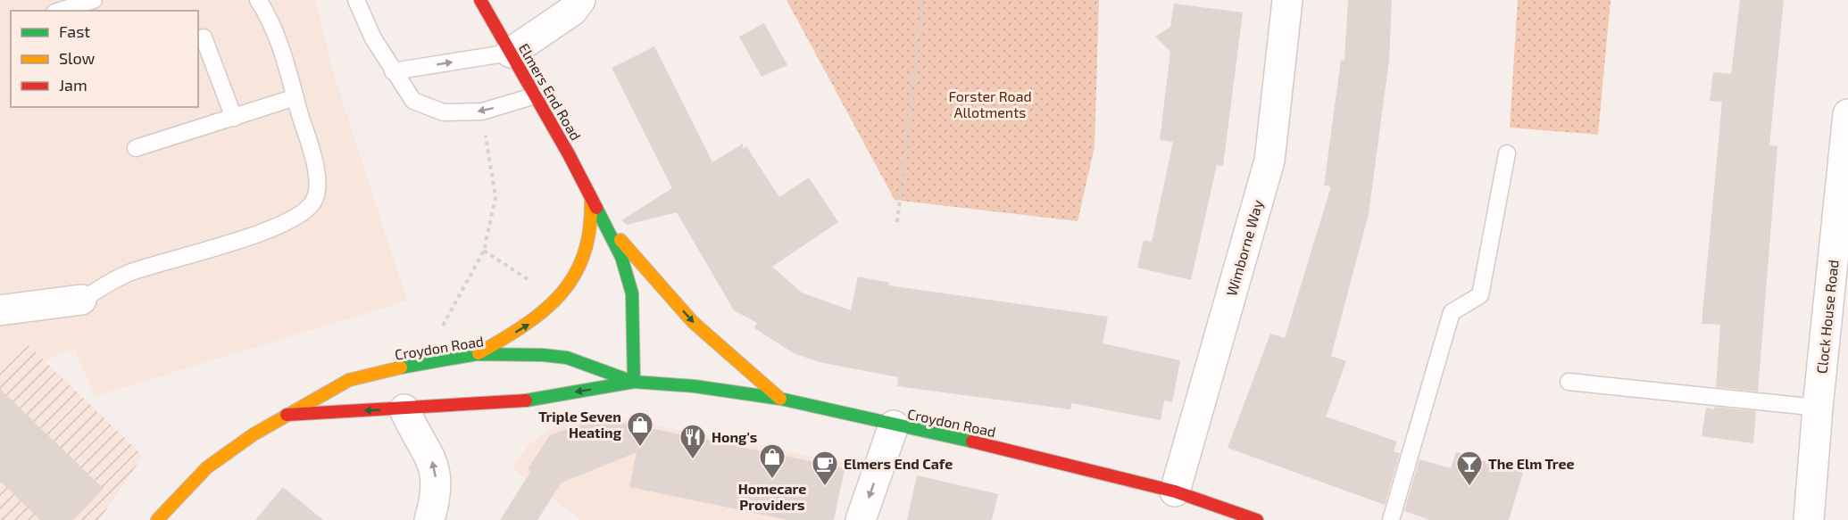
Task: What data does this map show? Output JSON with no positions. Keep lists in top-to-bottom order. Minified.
{"streets":{"main road":["Elmers End Road","Croydon Road"],"street":["Wimborne Way","Clock House Road"]},"crossings":[["Elmers End Road","Croydon Road"],["Wimborne Way","Croydon Road"]],"parks":["Forster Road Allotments"],"places":{"shop":["Triple Seven Heating","Homecare Providers"],"restaurant":["Hong's"],"cafe":["Elmers End Cafe"],"bar":["The Elm Tree"]},"legend":["Fast","Slow","Jam"]}
